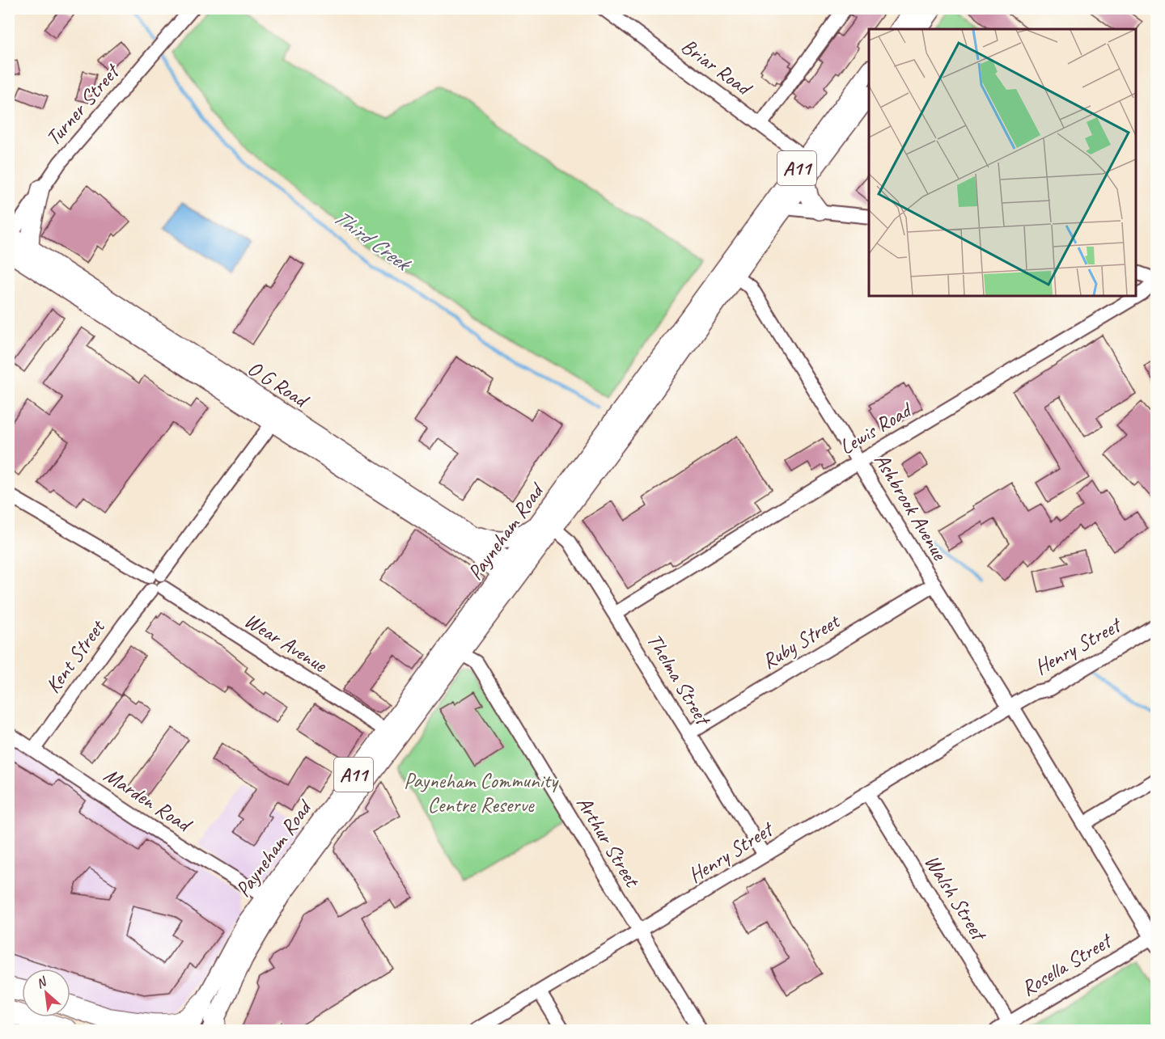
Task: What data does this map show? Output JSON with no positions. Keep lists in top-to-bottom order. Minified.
{"streets":{"main road":["A11","O G Road","Payneham Road"],"street":["Briar Road","Turner Street","Lewis Road","Ashbrook Avenue","Ruby Street","Wear Avenue","Henry Street","Kent Street","Thelma Street","Marden Road","Arthur Street","Walsh Street","Rosella Street"]},"crossings":[["Briar Road","Payneham Road"],["Turner Street","O G Road"],["O G Road","Payneham Road"],["Lewis Road","Ashbrook Avenue"],["Lewis Road","Thelma Street"],["Ashbrook Avenue","Payneham Road"],["Ashbrook Avenue","Ruby Street"],["Ashbrook Avenue","Henry Street"],["Ashbrook Avenue","Rosella Street"],["Payneham Road","Wear Avenue"],["Payneham Road","Thelma Street"],["Payneham Road","Marden Road"],["Payneham Road","Arthur Street"],["Ruby Street","Thelma Street"],["Wear Avenue","Kent Street"],["Henry Street","Thelma Street"],["Henry Street","Arthur Street"],["Henry Street","Walsh Street"],["Kent Street","Marden Road"],["Walsh Street","Rosella Street"]],"water":["Third Creek"],"parks":["Payneham Community Centre Reserve"],"north":"top left"}
